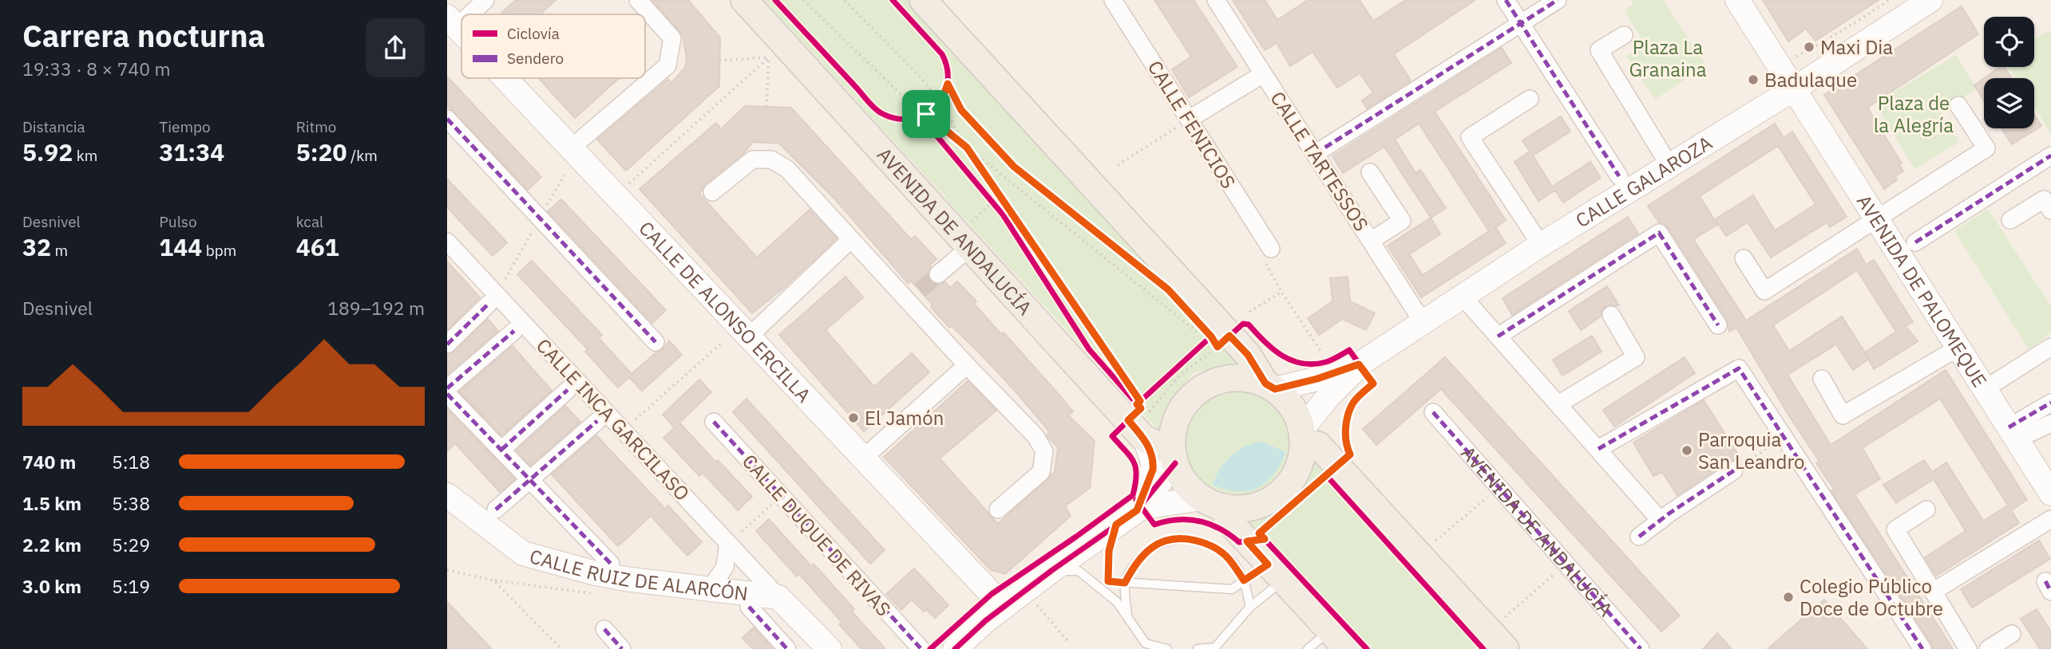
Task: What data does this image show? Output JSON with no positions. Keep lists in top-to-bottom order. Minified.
{"streets":{"main road":["AVENIDA DE ANDALUCÍA"],"street":["CALLE FENICIOS","CALLE TARTESSOS","CALLE GALAROZA","AVENIDA DE PALOMEQUE","CALLE DE ALONSO ERCILLA","CALLE INCA GARCILASO","CALLE DUQUE DE RIVAS","CALLE RUIZ DE ALARCÓN"]},"crossings":[["CALLE TARTESSOS","CALLE GALAROZA"],["CALLE GALAROZA","AVENIDA DE ANDALUCÍA"],["CALLE GALAROZA","AVENIDA DE PALOMEQUE"],["CALLE INCA GARCILASO","CALLE RUIZ DE ALARCÓN"]],"parks":["Plaza La Granaina","Plaza de la Alegría"],"places":["Maxi Dia","Badulaque","El Jamón","Parroquia San Leandro","Colegio Público Doce de Octubre"],"legend":["Ciclovía","Sendero"],"page":{"heading":["Carrera nocturna","19:33 · 8 × 740 m"],"stats":[["Distancia","5.92 km"],["Tiempo","31:34"],["Ritmo","5:20 /km"],["Desnivel","32 m"],["Pulso","144 bpm"],["kcal","461"]],"chart":["Desnivel","189–192 m"],"list":[{"name":"740 m","note":"5:18"},{"name":"1.5 km","note":"5:38"},{"name":"2.2 km","note":"5:29"},{"name":"3.0 km","note":"5:19"}]}}
